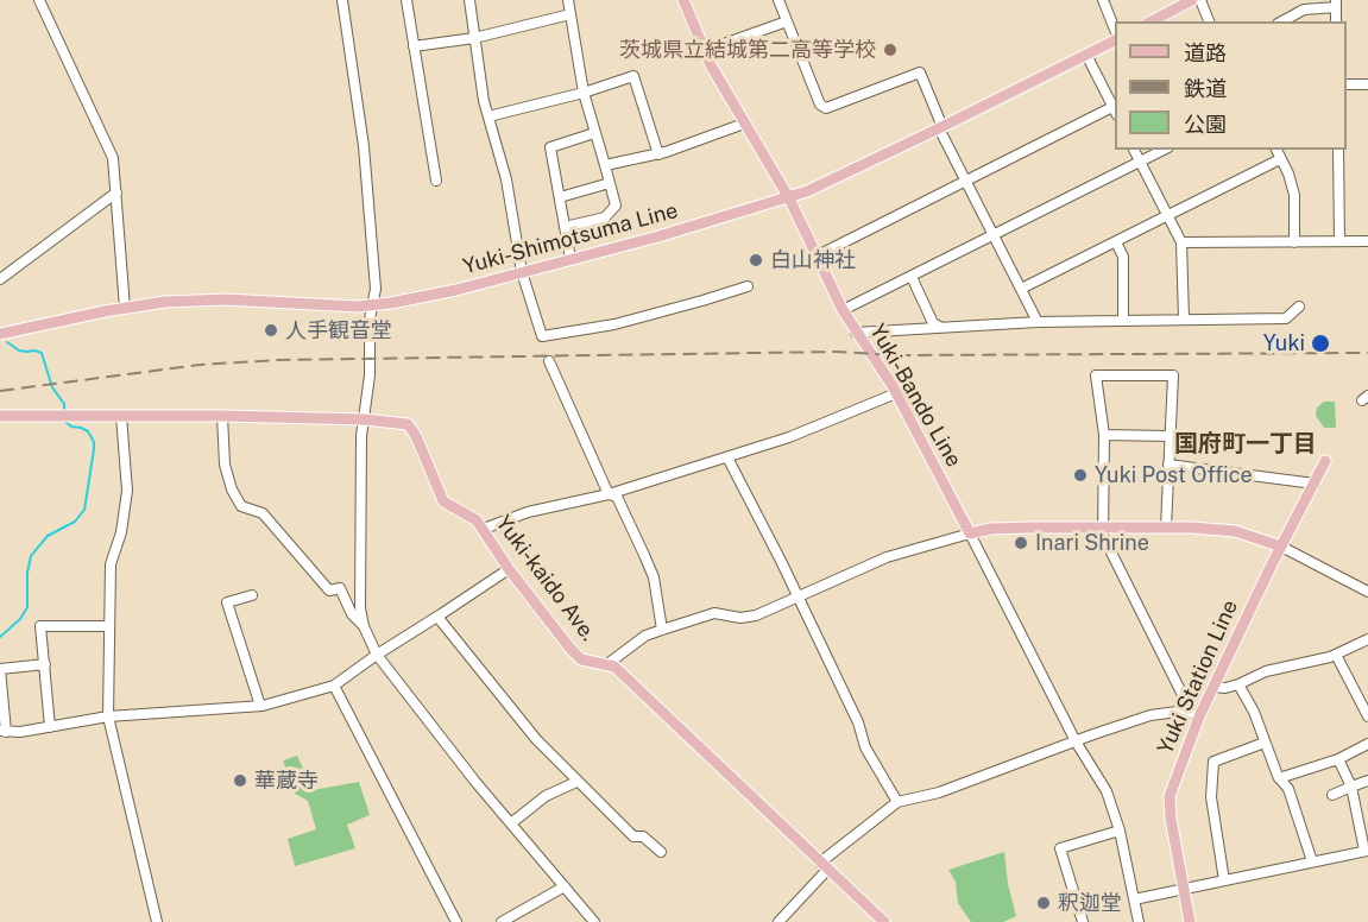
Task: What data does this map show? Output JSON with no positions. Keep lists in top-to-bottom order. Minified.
{"streets":{"main road":["Yuki-Shimotsuma Line","Yuki-Bando Line","Yuki-kaido Ave.","Yuki Station Line"]},"crossings":[["Yuki-Shimotsuma Line","Yuki-Bando Line"]],"districts":["国府町一丁目"],"places":["茨城県立結城第二高等学校","白山神社","人手観音堂","Yuki","Yuki Post Office","Inari Shrine","華蔵寺","釈迦堂"],"legend":["道路","鉄道","公園"]}
